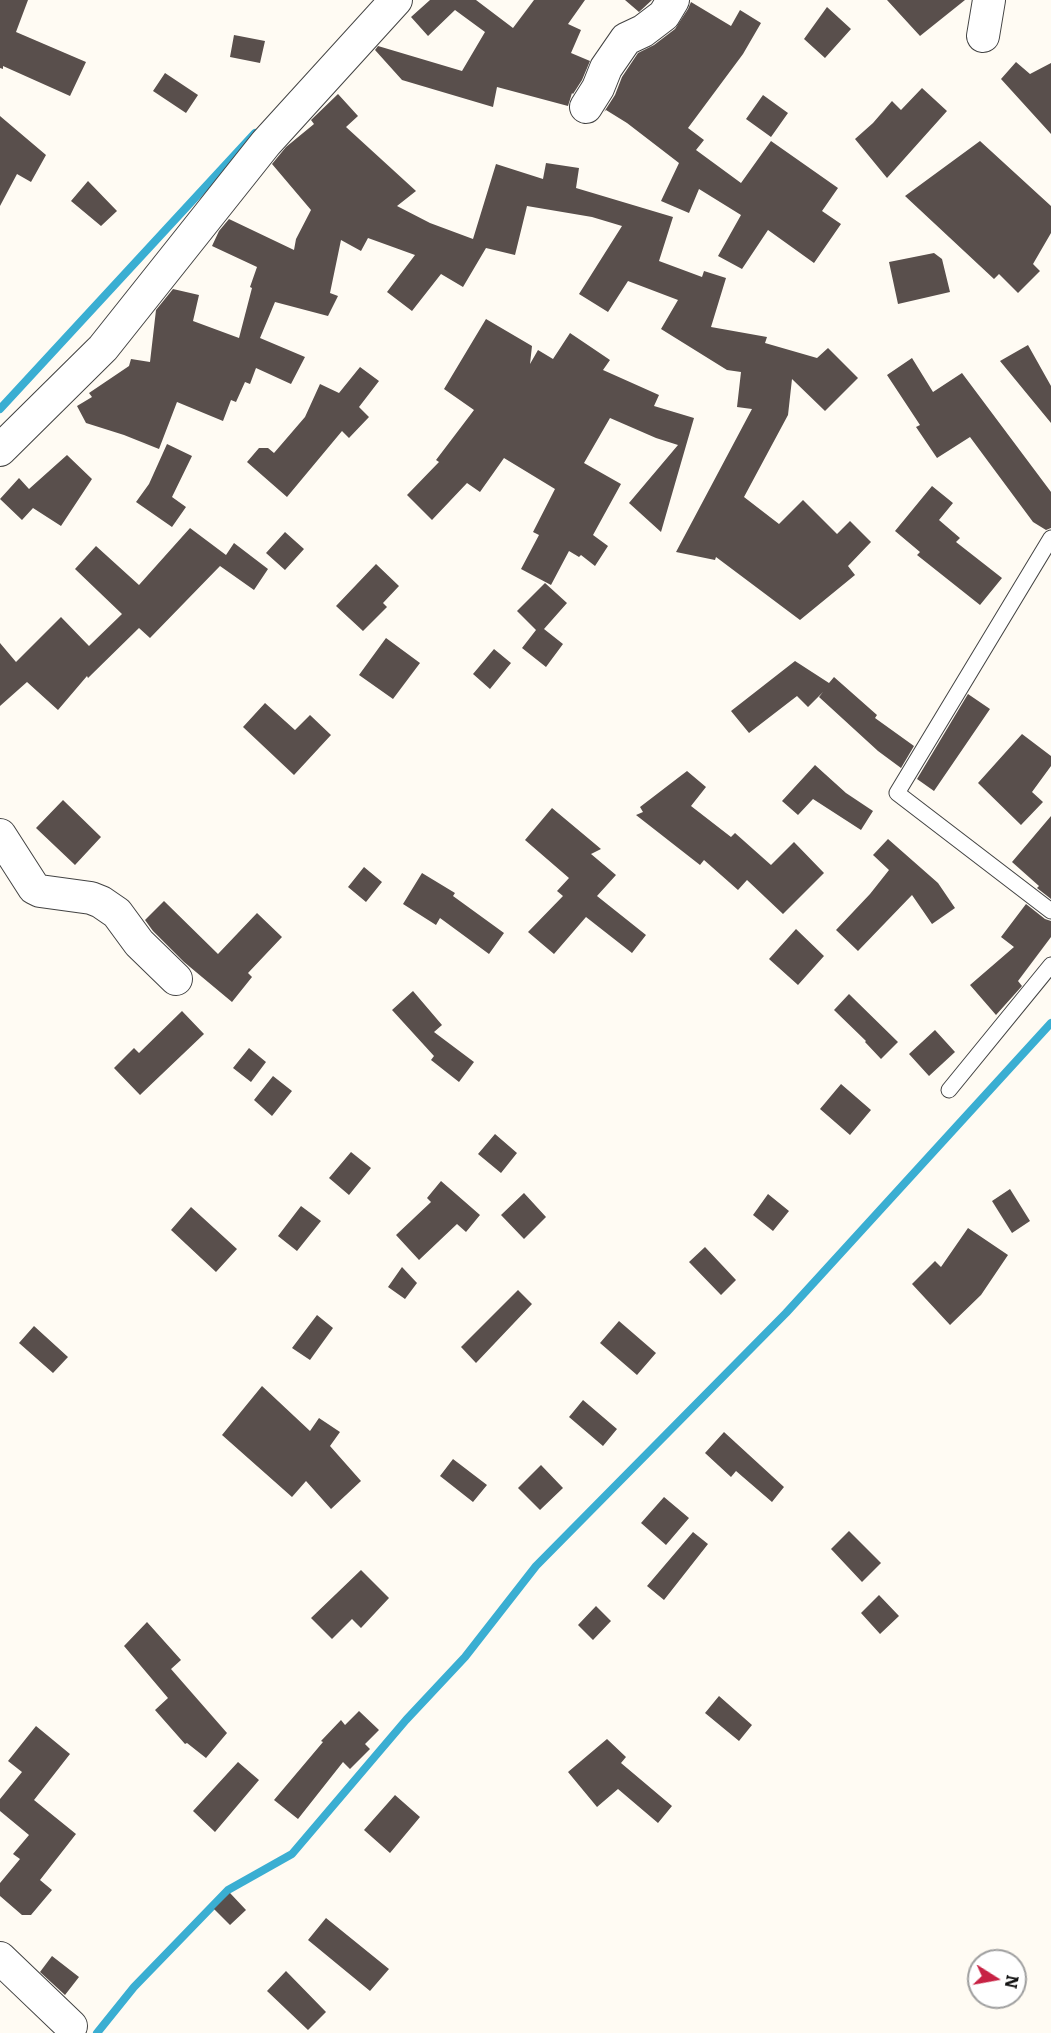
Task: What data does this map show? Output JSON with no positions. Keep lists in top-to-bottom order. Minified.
{"north":"right"}
